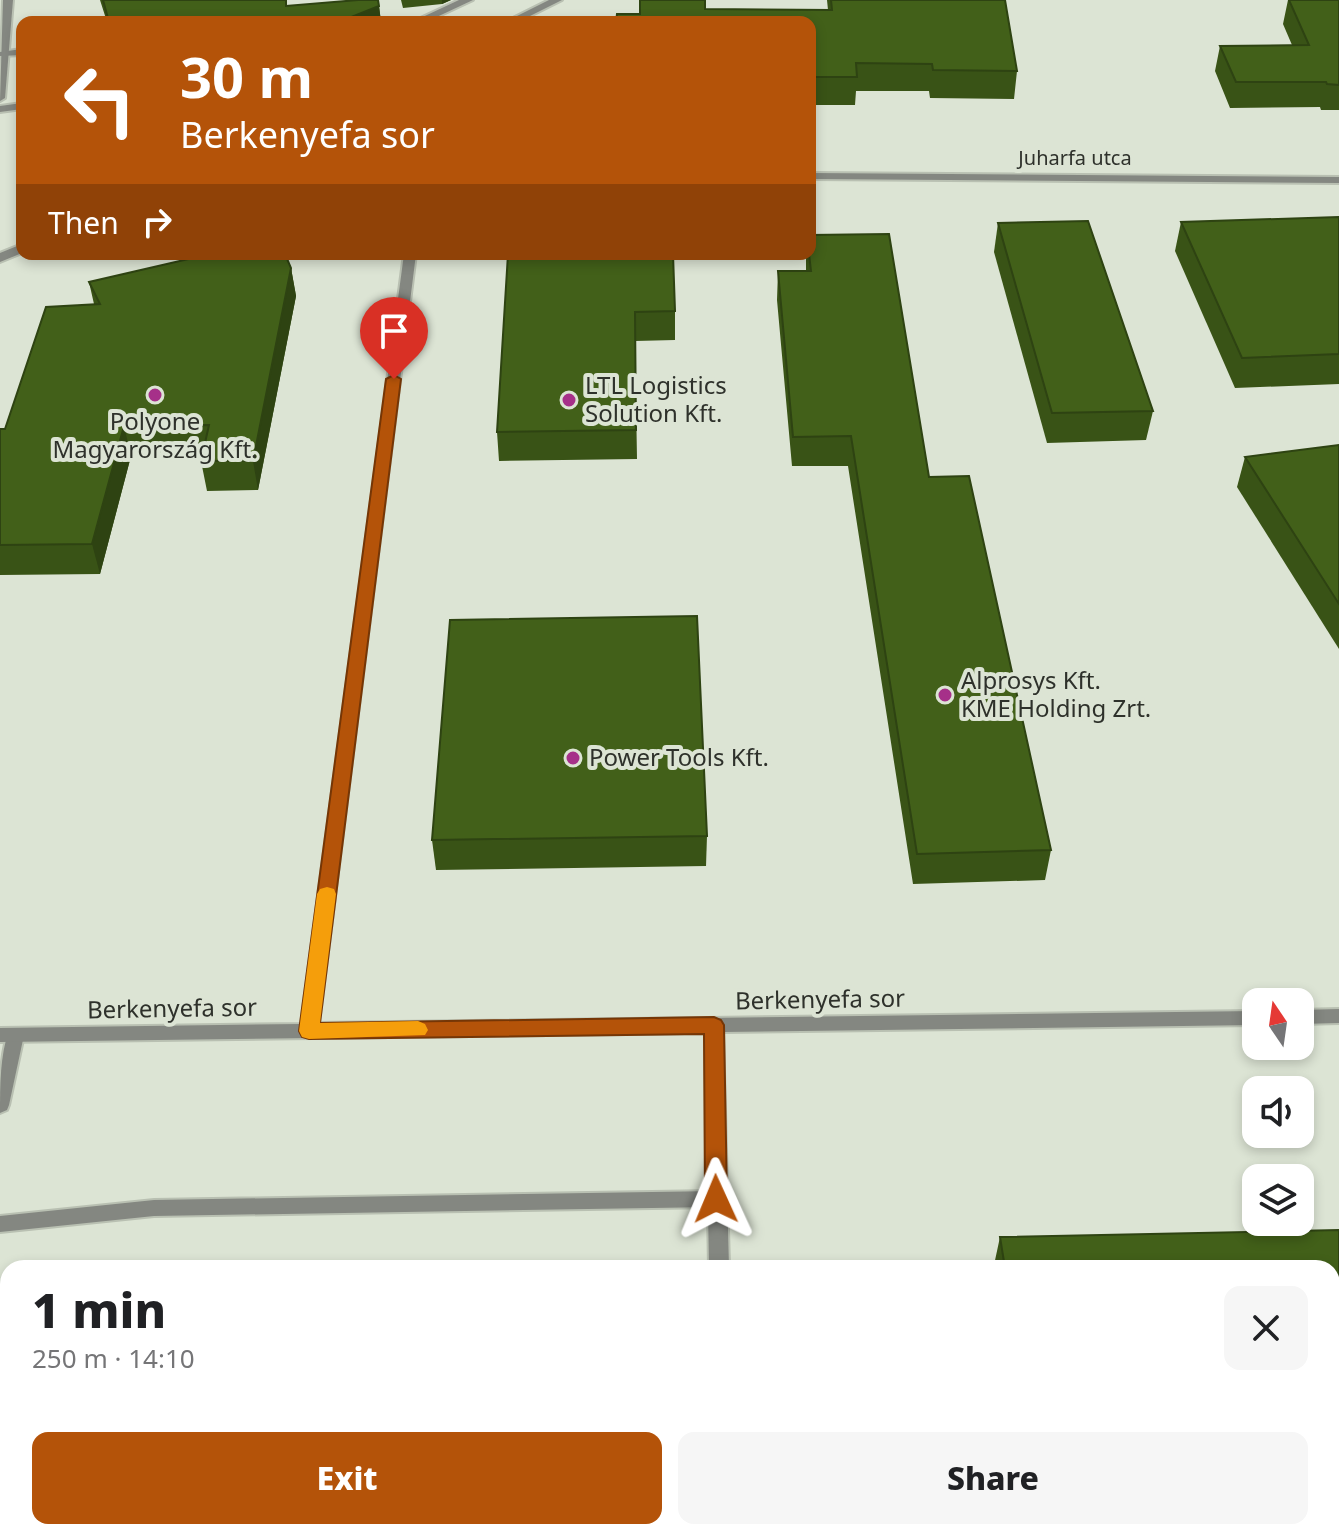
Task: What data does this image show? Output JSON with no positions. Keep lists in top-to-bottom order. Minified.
{"streets":{"street":["Juharfa utca","Berkenyefa sor"]},"places":["Polyone Magyarország Kft.","LTL Logistics Solution Kft.","Alprosys Kft. KME Holding Zrt.","Power Tools Kft."],"north":"top","page":{"turn":["30 m","Berkenyefa sor"],"then":"Then","heading":["1 min","250 m · 14:10"],"buttons":["Exit","Share"]}}
